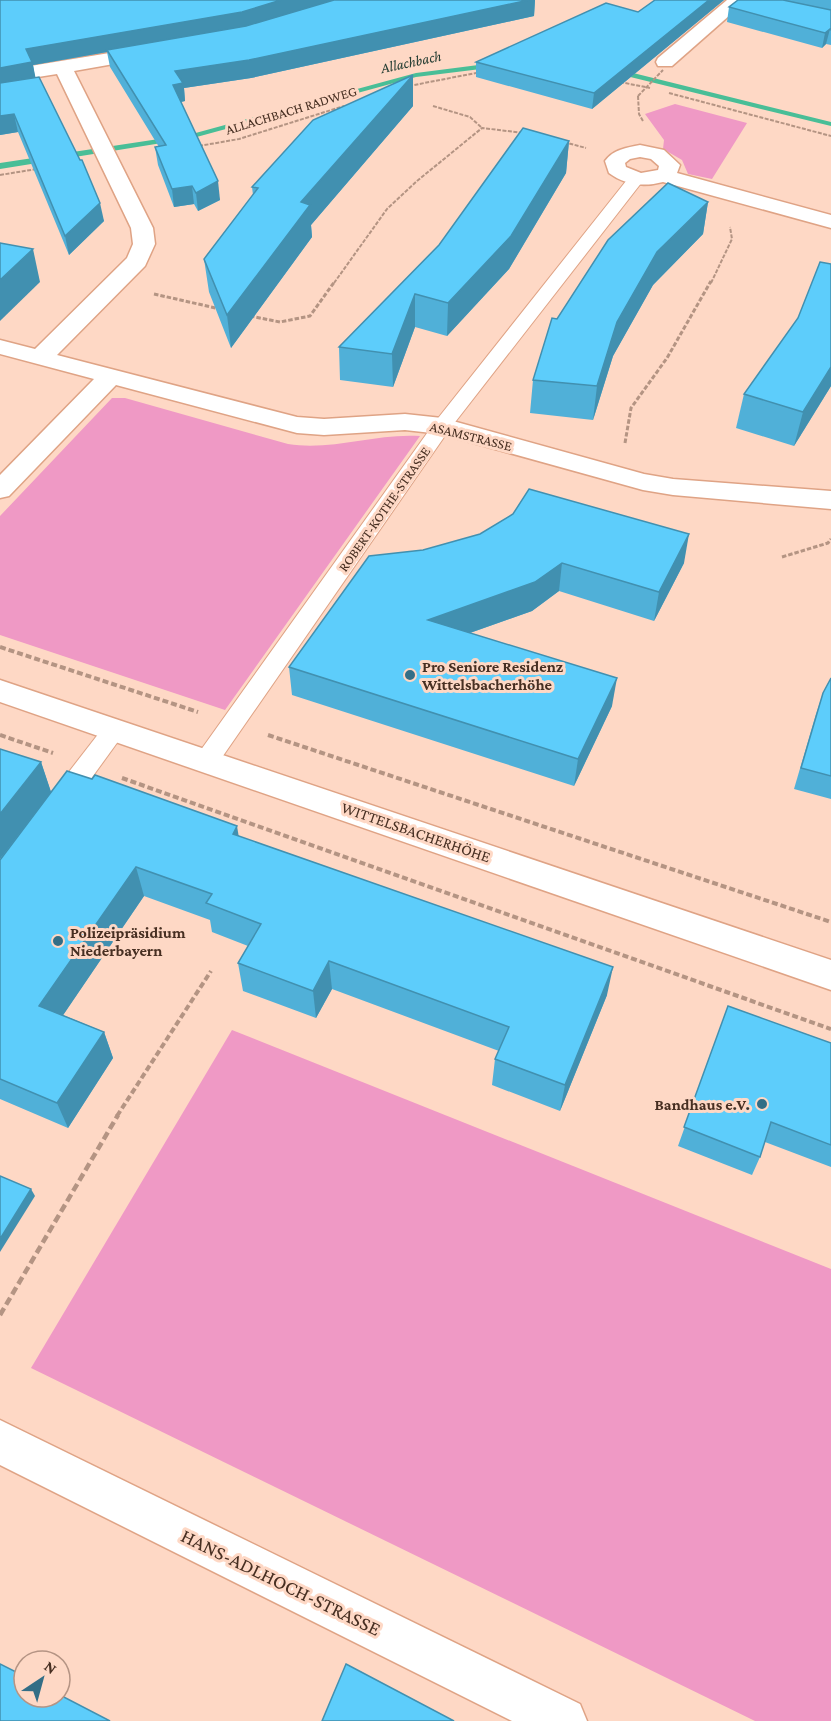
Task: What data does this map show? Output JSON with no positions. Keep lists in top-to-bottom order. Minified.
{"streets":{"street":["ASAMSTRASSE","WITTELSBACHERHÖHE","HANS-ADLHOCH-STRASSE"],"lane":["ROBERT-KOTHE-STRASSE"],"path":["ALLACHBACH RADWEG"]},"crossings":[["ASAMSTRASSE","ROBERT-KOTHE-STRASSE"],["ROBERT-KOTHE-STRASSE","WITTELSBACHERHÖHE"]],"water":["Allachbach"],"places":["Pro Seniore Residenz Wittelsbacherhöhe","Polizeipräsidium Niederbayern","Bandhaus e.V."],"north":"top right"}
